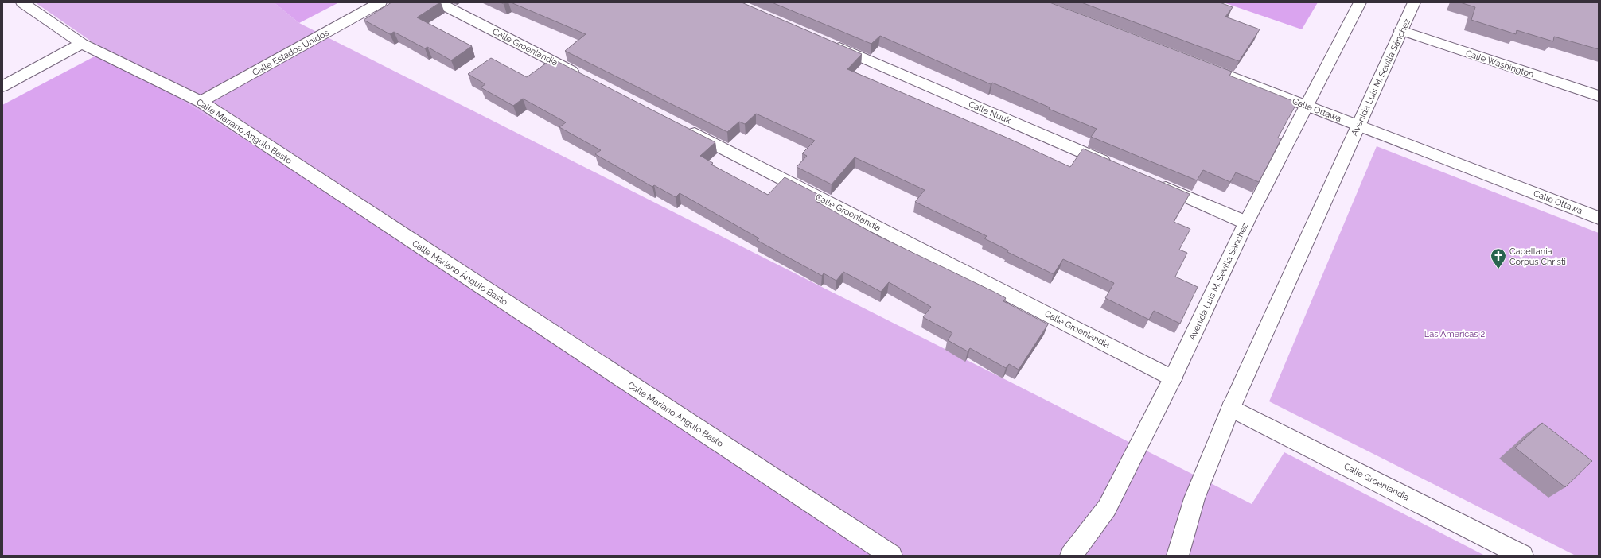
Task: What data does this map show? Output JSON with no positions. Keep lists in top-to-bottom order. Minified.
{"streets":{"street":["Calle Groenlandia","Calle Estados Unidos","Calle Washington","Avenida Luis M. Sevilla Sánchez","Calle Ottawa","Calle Nuuk","Calle Mariano Ángulo Basto"]},"crossings":[["Calle Groenlandia","Avenida Luis M. Sevilla Sánchez"],["Calle Estados Unidos","Calle Mariano Ángulo Basto"],["Calle Washington","Avenida Luis M. Sevilla Sánchez"],["Avenida Luis M. Sevilla Sánchez","Calle Ottawa"]],"parks":["Las Americas 2"],"places":{"church":["Capellania Corpus Christi"]}}
